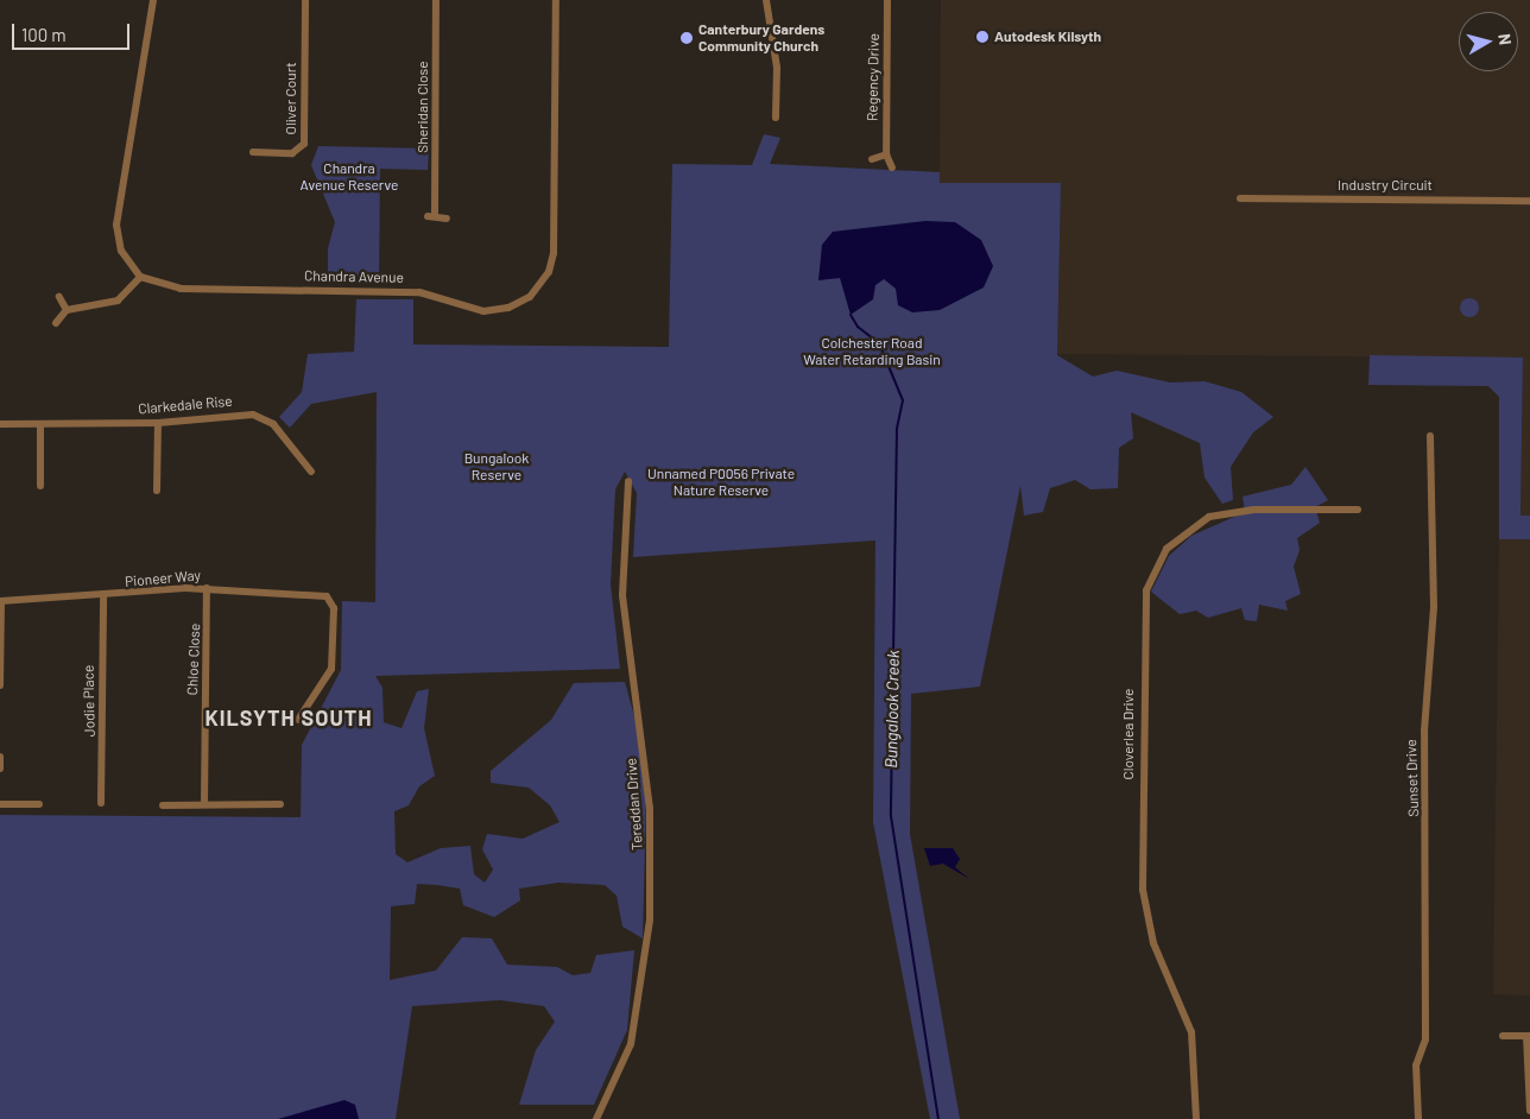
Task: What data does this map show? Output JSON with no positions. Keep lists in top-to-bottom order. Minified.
{"streets":{"street":["Regency Drive","Oliver Court","Sheridan Close","Industry Circuit","Chandra Avenue","Clarkedale Rise","Pioneer Way","Chloe Close","Jodie Place","Cloverlea Drive","Sunset Drive","Tereddan Drive"]},"crossings":[["Pioneer Way","Chloe Close"],["Pioneer Way","Jodie Place"]],"districts":["KILSYTH SOUTH"],"water":["Bungalook Creek"],"parks":["Chandra Avenue Reserve","Colchester Road Water Retarding Basin","Bungalook Reserve","Unnamed P0056 Private Nature Reserve"],"places":["Autodesk Kilsyth","Canterbury Gardens Community Church"],"scale_bar":"100 m","north":"right"}
